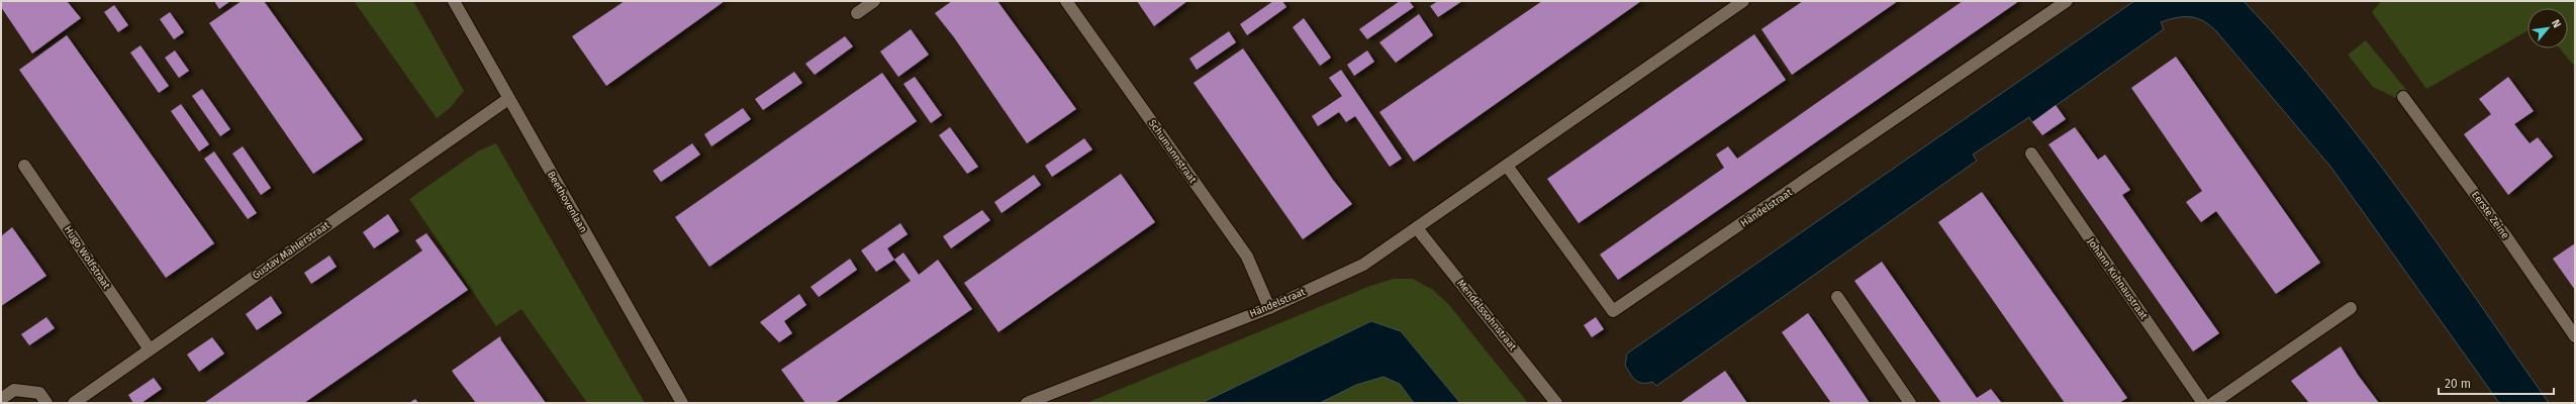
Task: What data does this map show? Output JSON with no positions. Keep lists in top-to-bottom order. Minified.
{"streets":{"street":["Schumannstraat","Beethovenlaan","Händelstraat","Eerste Zeine","Gustav Mahlerstraat","Hugo Wolfstraat","Johann Kuhnaustraat","Mendelssohnstraat"]},"crossings":[["Schumannstraat","Händelstraat"],["Beethovenlaan","Gustav Mahlerstraat"],["Händelstraat","Mendelssohnstraat"],["Gustav Mahlerstraat","Hugo Wolfstraat"]],"scale_bar":"20 m","north":"top right"}
